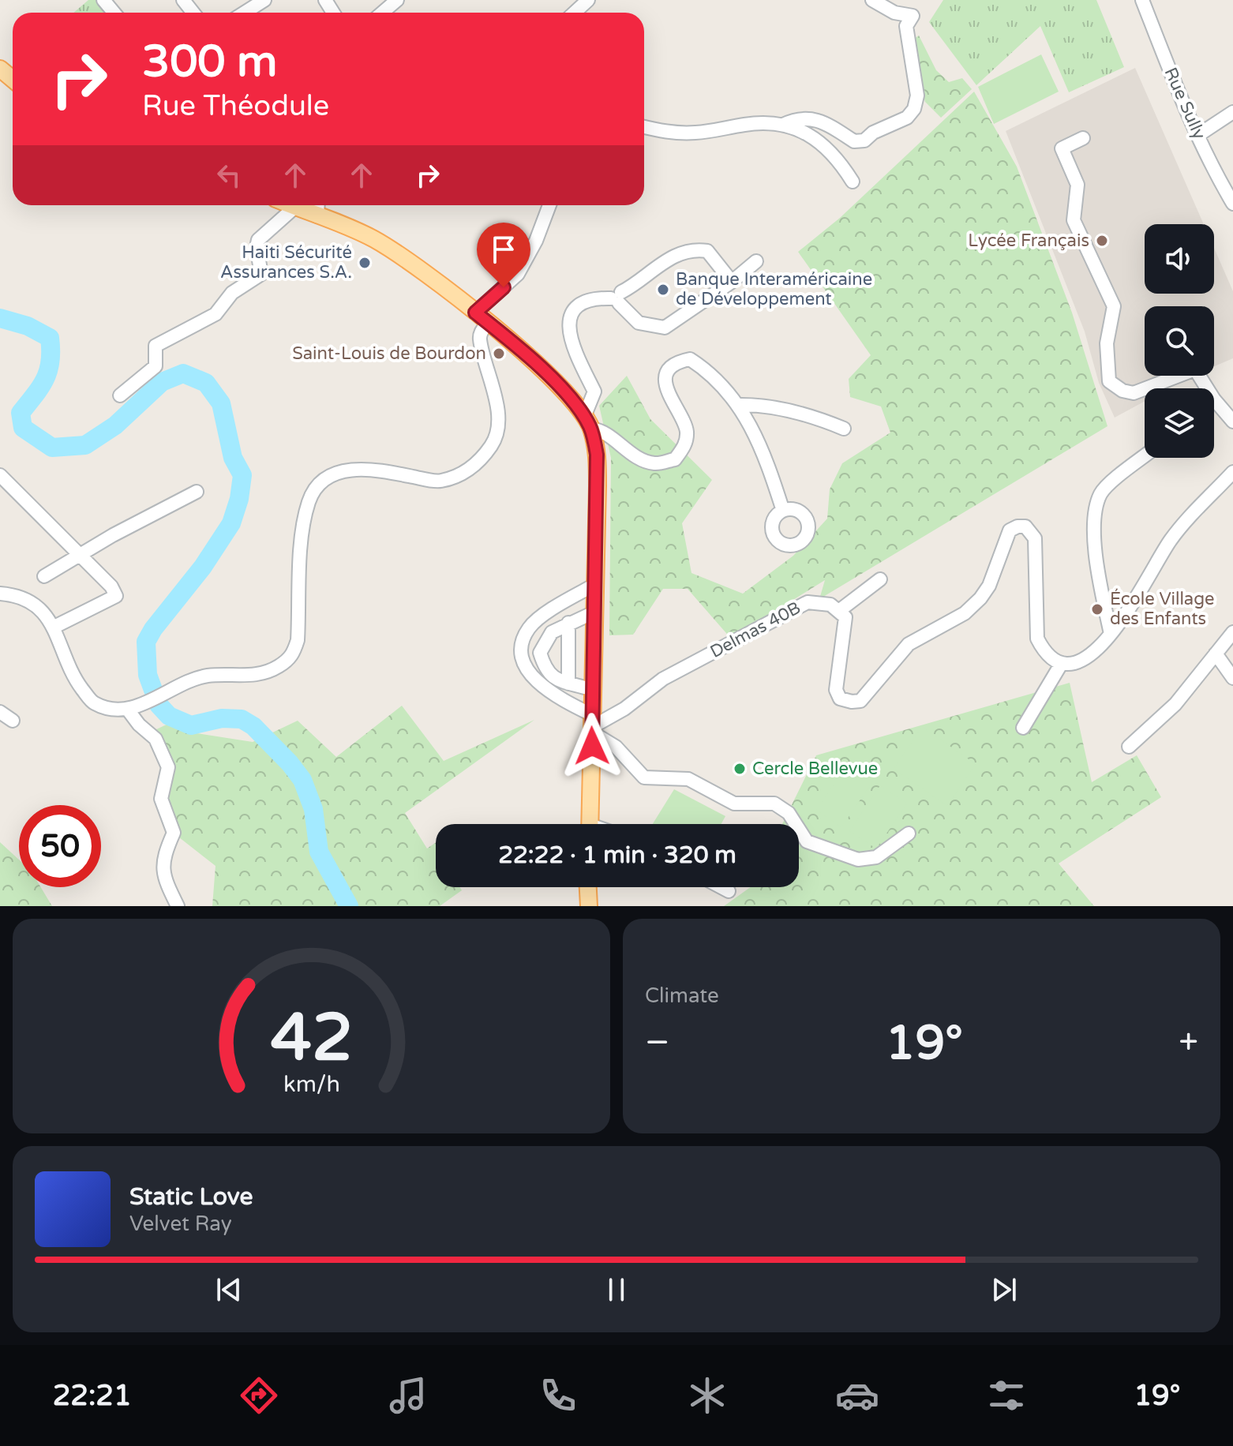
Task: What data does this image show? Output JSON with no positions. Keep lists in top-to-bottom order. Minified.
{"streets":{"street":["Rue Sully","Delmas 40B"]},"places":["Lycée Français","Haiti Sécurité Assurances S.A.","Banque Interaméricaine de Développement","Saint-Louis de Bourdon","École Village des Enfants","Cercle Bellevue"],"page":{"turn":["300 m","Rue Théodule"],"limit":"50","trip":"22:22 · 1 min · 320 m","tile":"Climate","heat":["−","19°","+"],"song":["Static Love","Velvet Ray"],"tabs":["22:21","19°"],"gauge":["42","km/h"]}}
